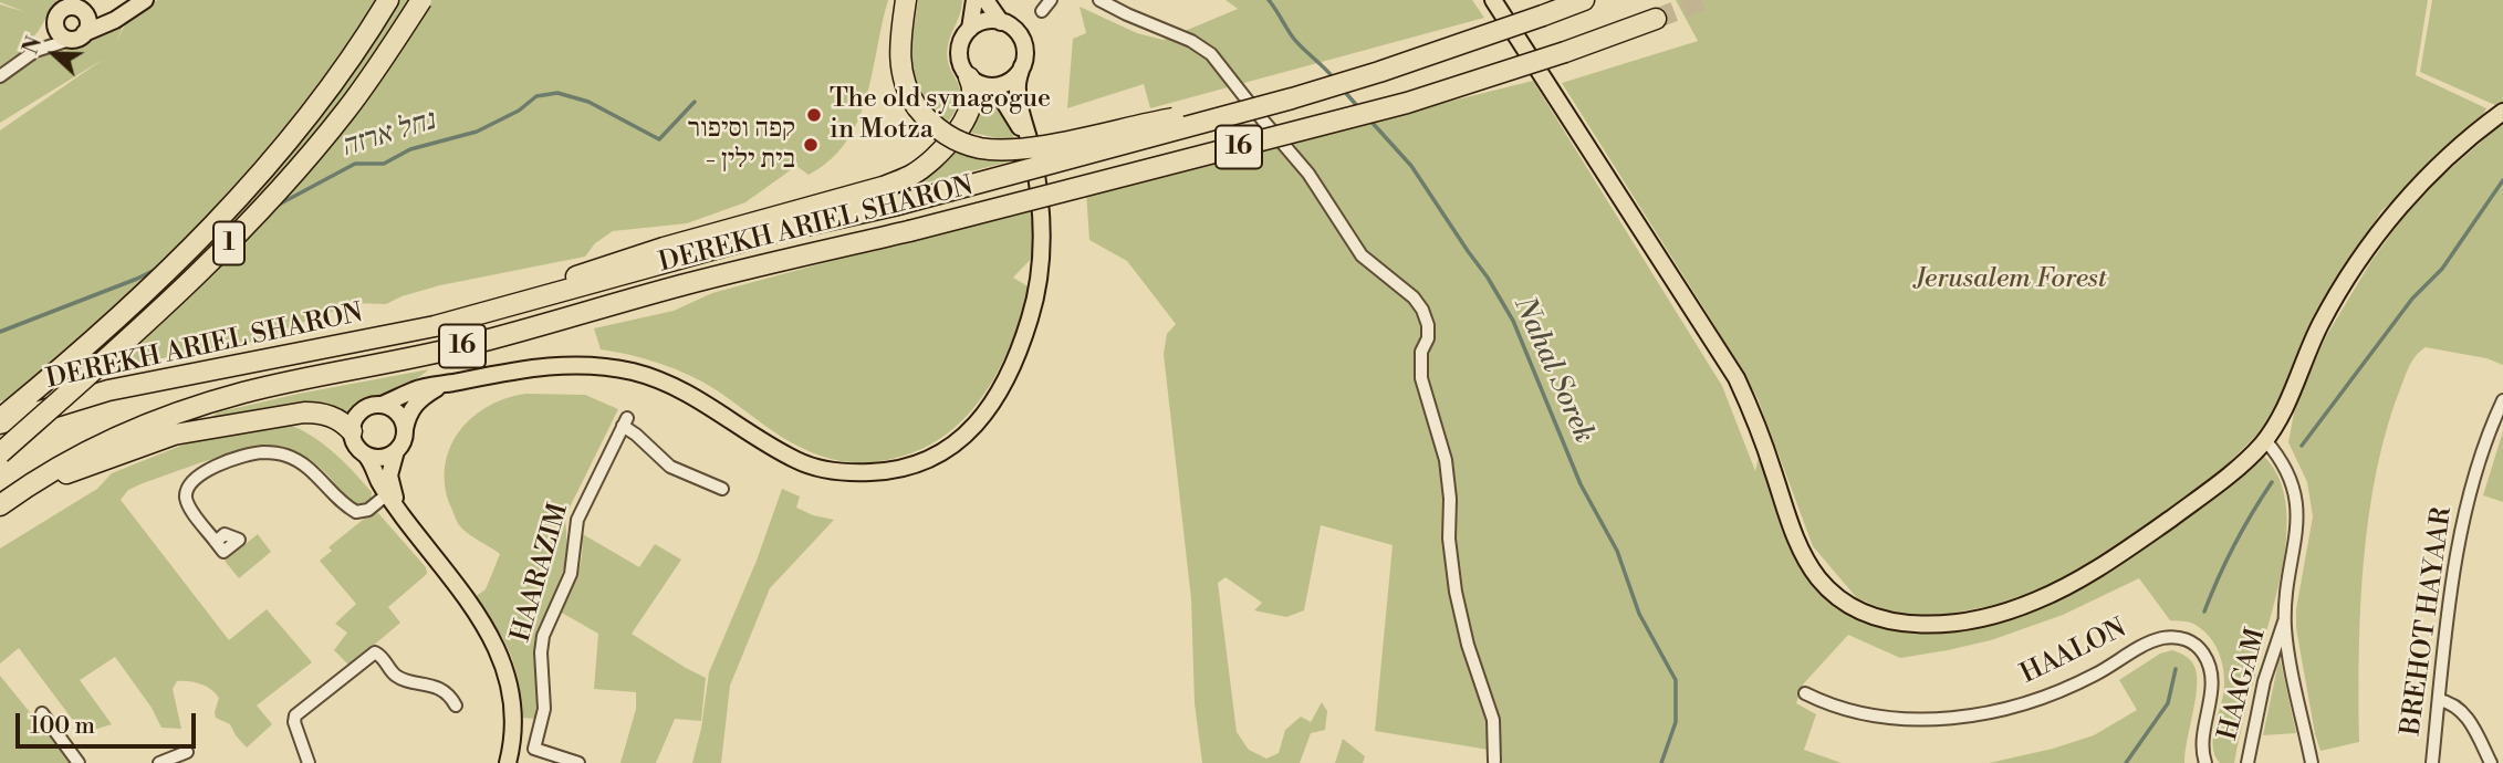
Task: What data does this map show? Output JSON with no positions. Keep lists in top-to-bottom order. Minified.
{"streets":{"highway":["16","DEREKH ARIEL SHARON","1"],"street":["HAARAZIM","BREHOT HAYAAR","HAALON","HAAGAM"]},"crossings":[["DEREKH ARIEL SHARON","1"]],"water":["נחל ארזה","Nahal Sorek"],"parks":["Jerusalem Forest"],"places":["The old synagogue in Motza","קפה וסיפור - בית ילין"],"scale_bar":"100 m","north":"left"}
